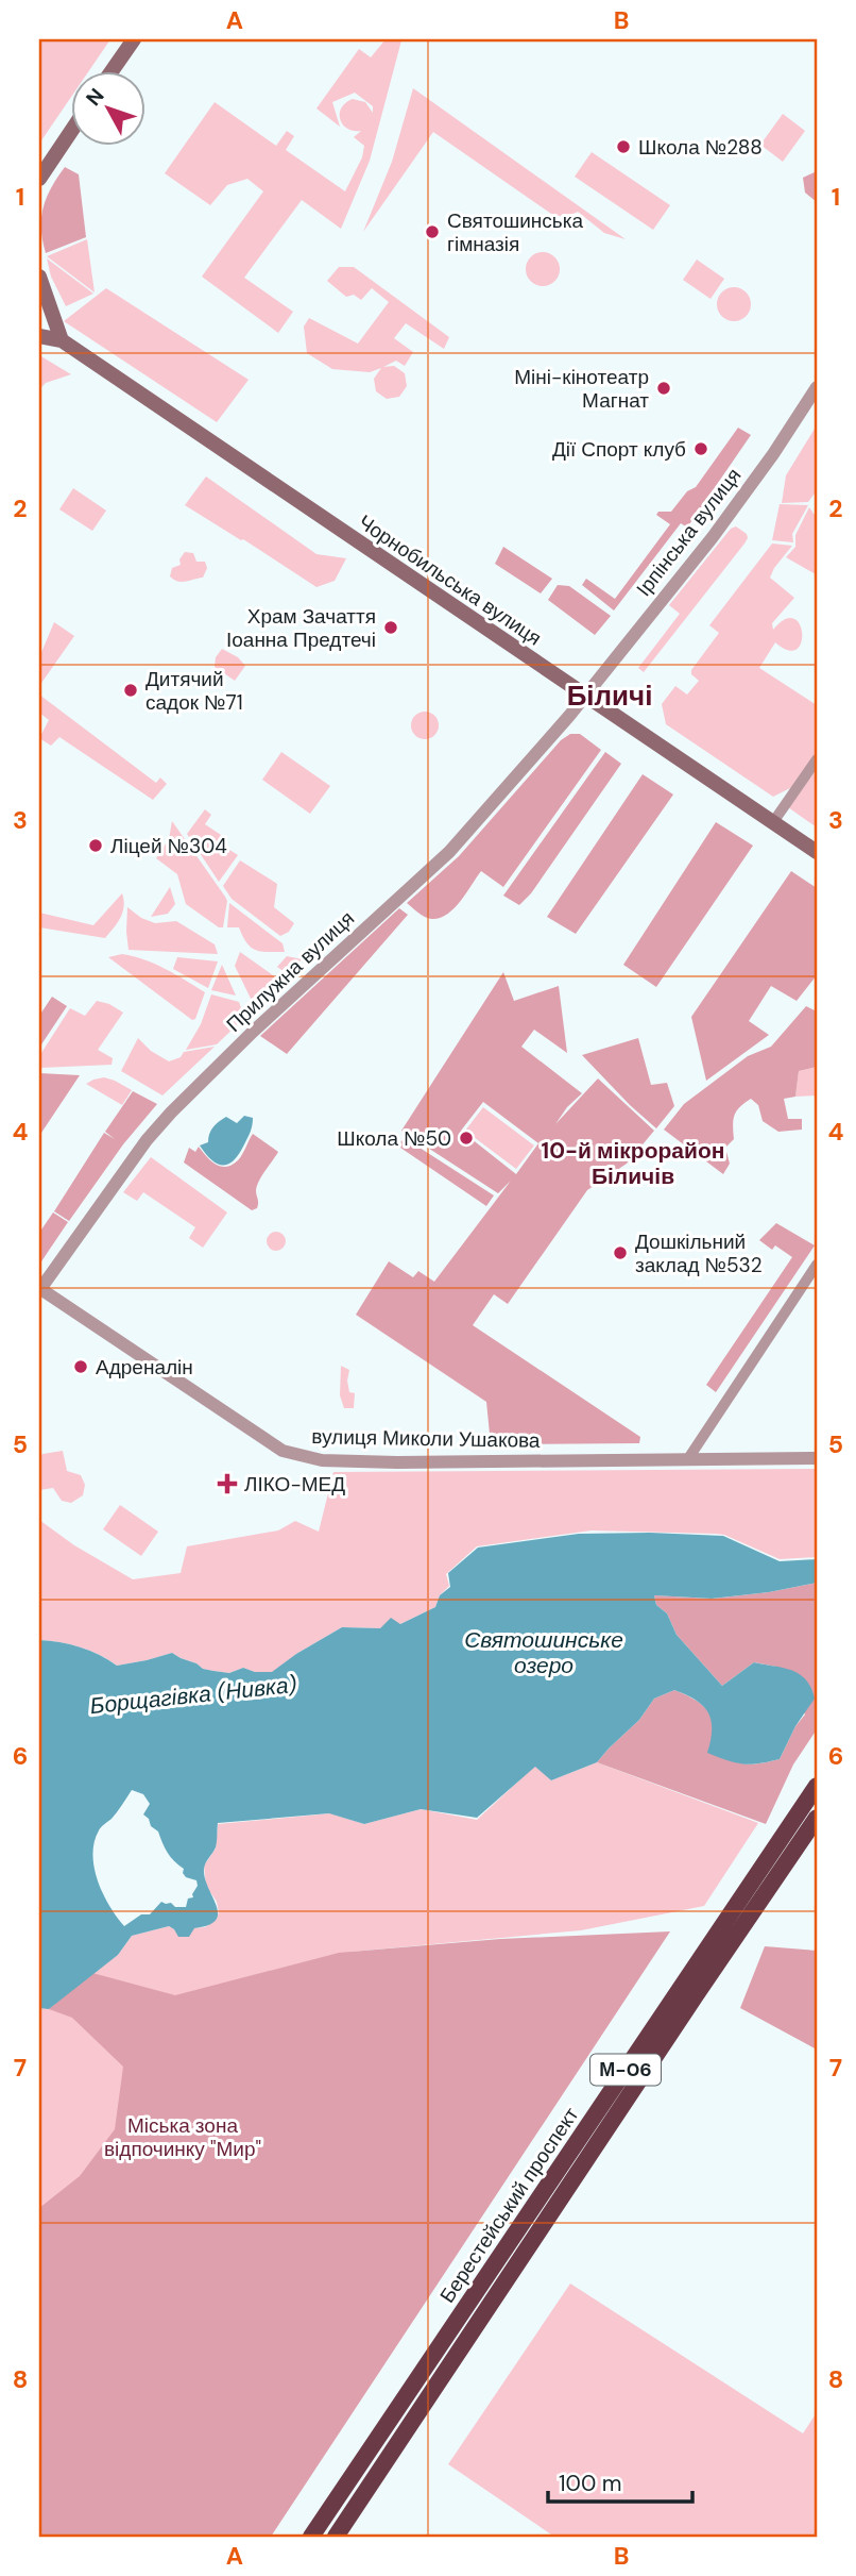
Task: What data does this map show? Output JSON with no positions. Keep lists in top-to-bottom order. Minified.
{"streets":{"highway":["М-06","Берестейський проспект"],"main road":["Чорнобильська вулиця"],"street":["Ірпінська вулиця","Прилужна вулиця","вулиця Миколи Ушакова"]},"crossings":[["Ірпінська вулиця","Чорнобильська вулиця"],["Ірпінська вулиця","Прилужна вулиця"],["Чорнобильська вулиця","Прилужна вулиця"],["Прилужна вулиця","вулиця Миколи Ушакова"]],"districts":["Біличі","10-й мікрорайон Біличів"],"water":["Святошинське озеро","Борщагівка (Нивка)"],"parks":["Міська зона відпочинку \"Мир\""],"places":{"other":["Школа №288","Святошинська гімназія","Міні-кінотеатр Магнат","Дії Спорт клуб","Храм Зачаття Іоанна Предтечі","Дитячий садок №71","Ліцей №304","Школа №50","Дошкільний заклад №532","Адреналін"],"health":["ЛІКО-МЕД"]},"scale_bar":"100 m","north":"top left","grid":{"columns":["A","B"],"rows":["1","2","3","4","5","6","7","8"]}}
